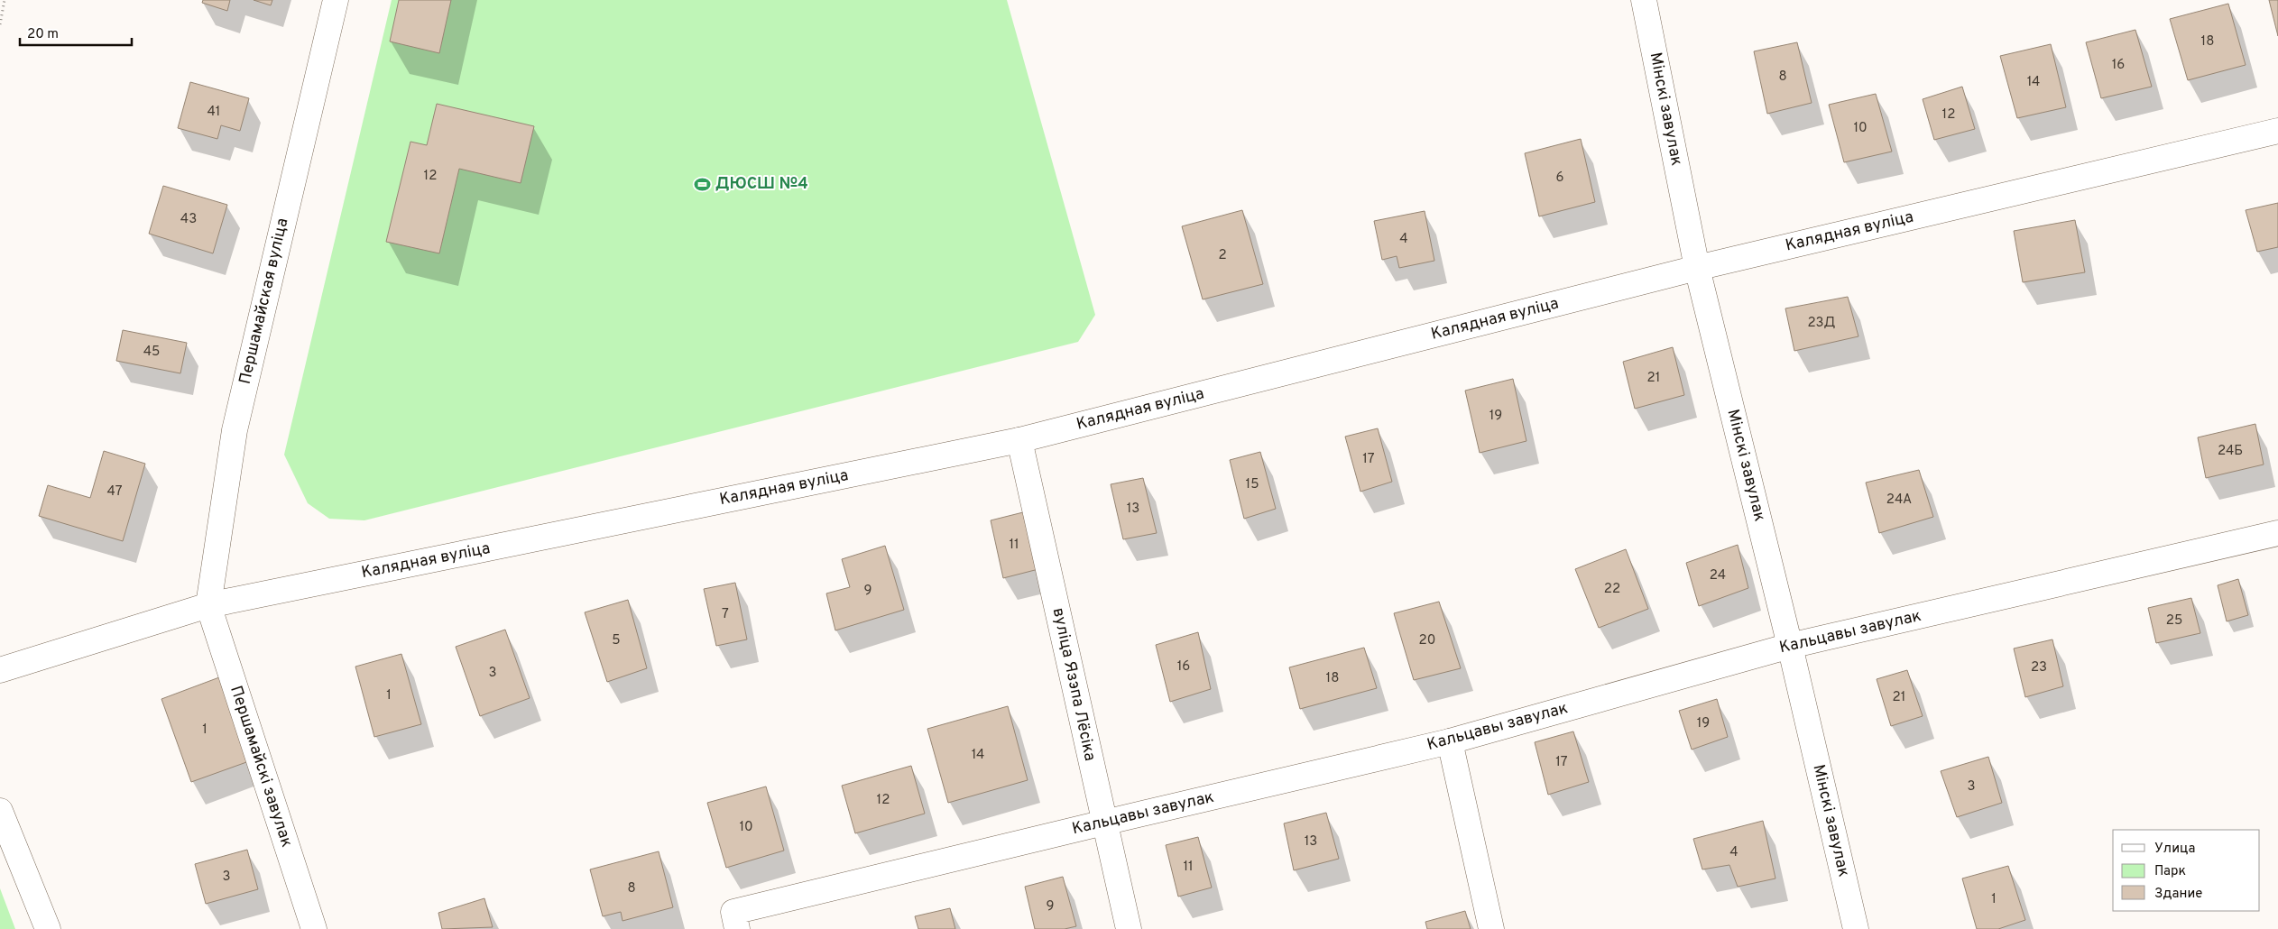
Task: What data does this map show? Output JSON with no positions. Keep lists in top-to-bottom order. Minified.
{"streets":{"street":["Мінскі завулак","Калядная вуліца","Першамайская вуліца","Кальцавы завулак","вуліца Язэпа Лёсіка","Першамайскі завулак"]},"crossings":[["Мінскі завулак","Калядная вуліца"],["Мінскі завулак","Кальцавы завулак"],["Калядная вуліца","Першамайская вуліца"],["Калядная вуліца","вуліца Язэпа Лёсіка"],["Калядная вуліца","Першамайскі завулак"],["Першамайская вуліца","Першамайскі завулак"],["Кальцавы завулак","вуліца Язэпа Лёсіка"]],"places":{"sports":["ДЮСШ №4"]},"house_numbers":["18","16","8","14","41","12","10","12","6","43","4","2","23Д","45","21","19","24Б","17","15","47","24А","13","11","24","22","9","7","25","5","20","16","23","3","18","1","21","19","1","14","17","3","12","10","13","4","11","3","8","1","9"],"legend":["Улица","Парк","Здание"],"scale_bar":"20 m"}
